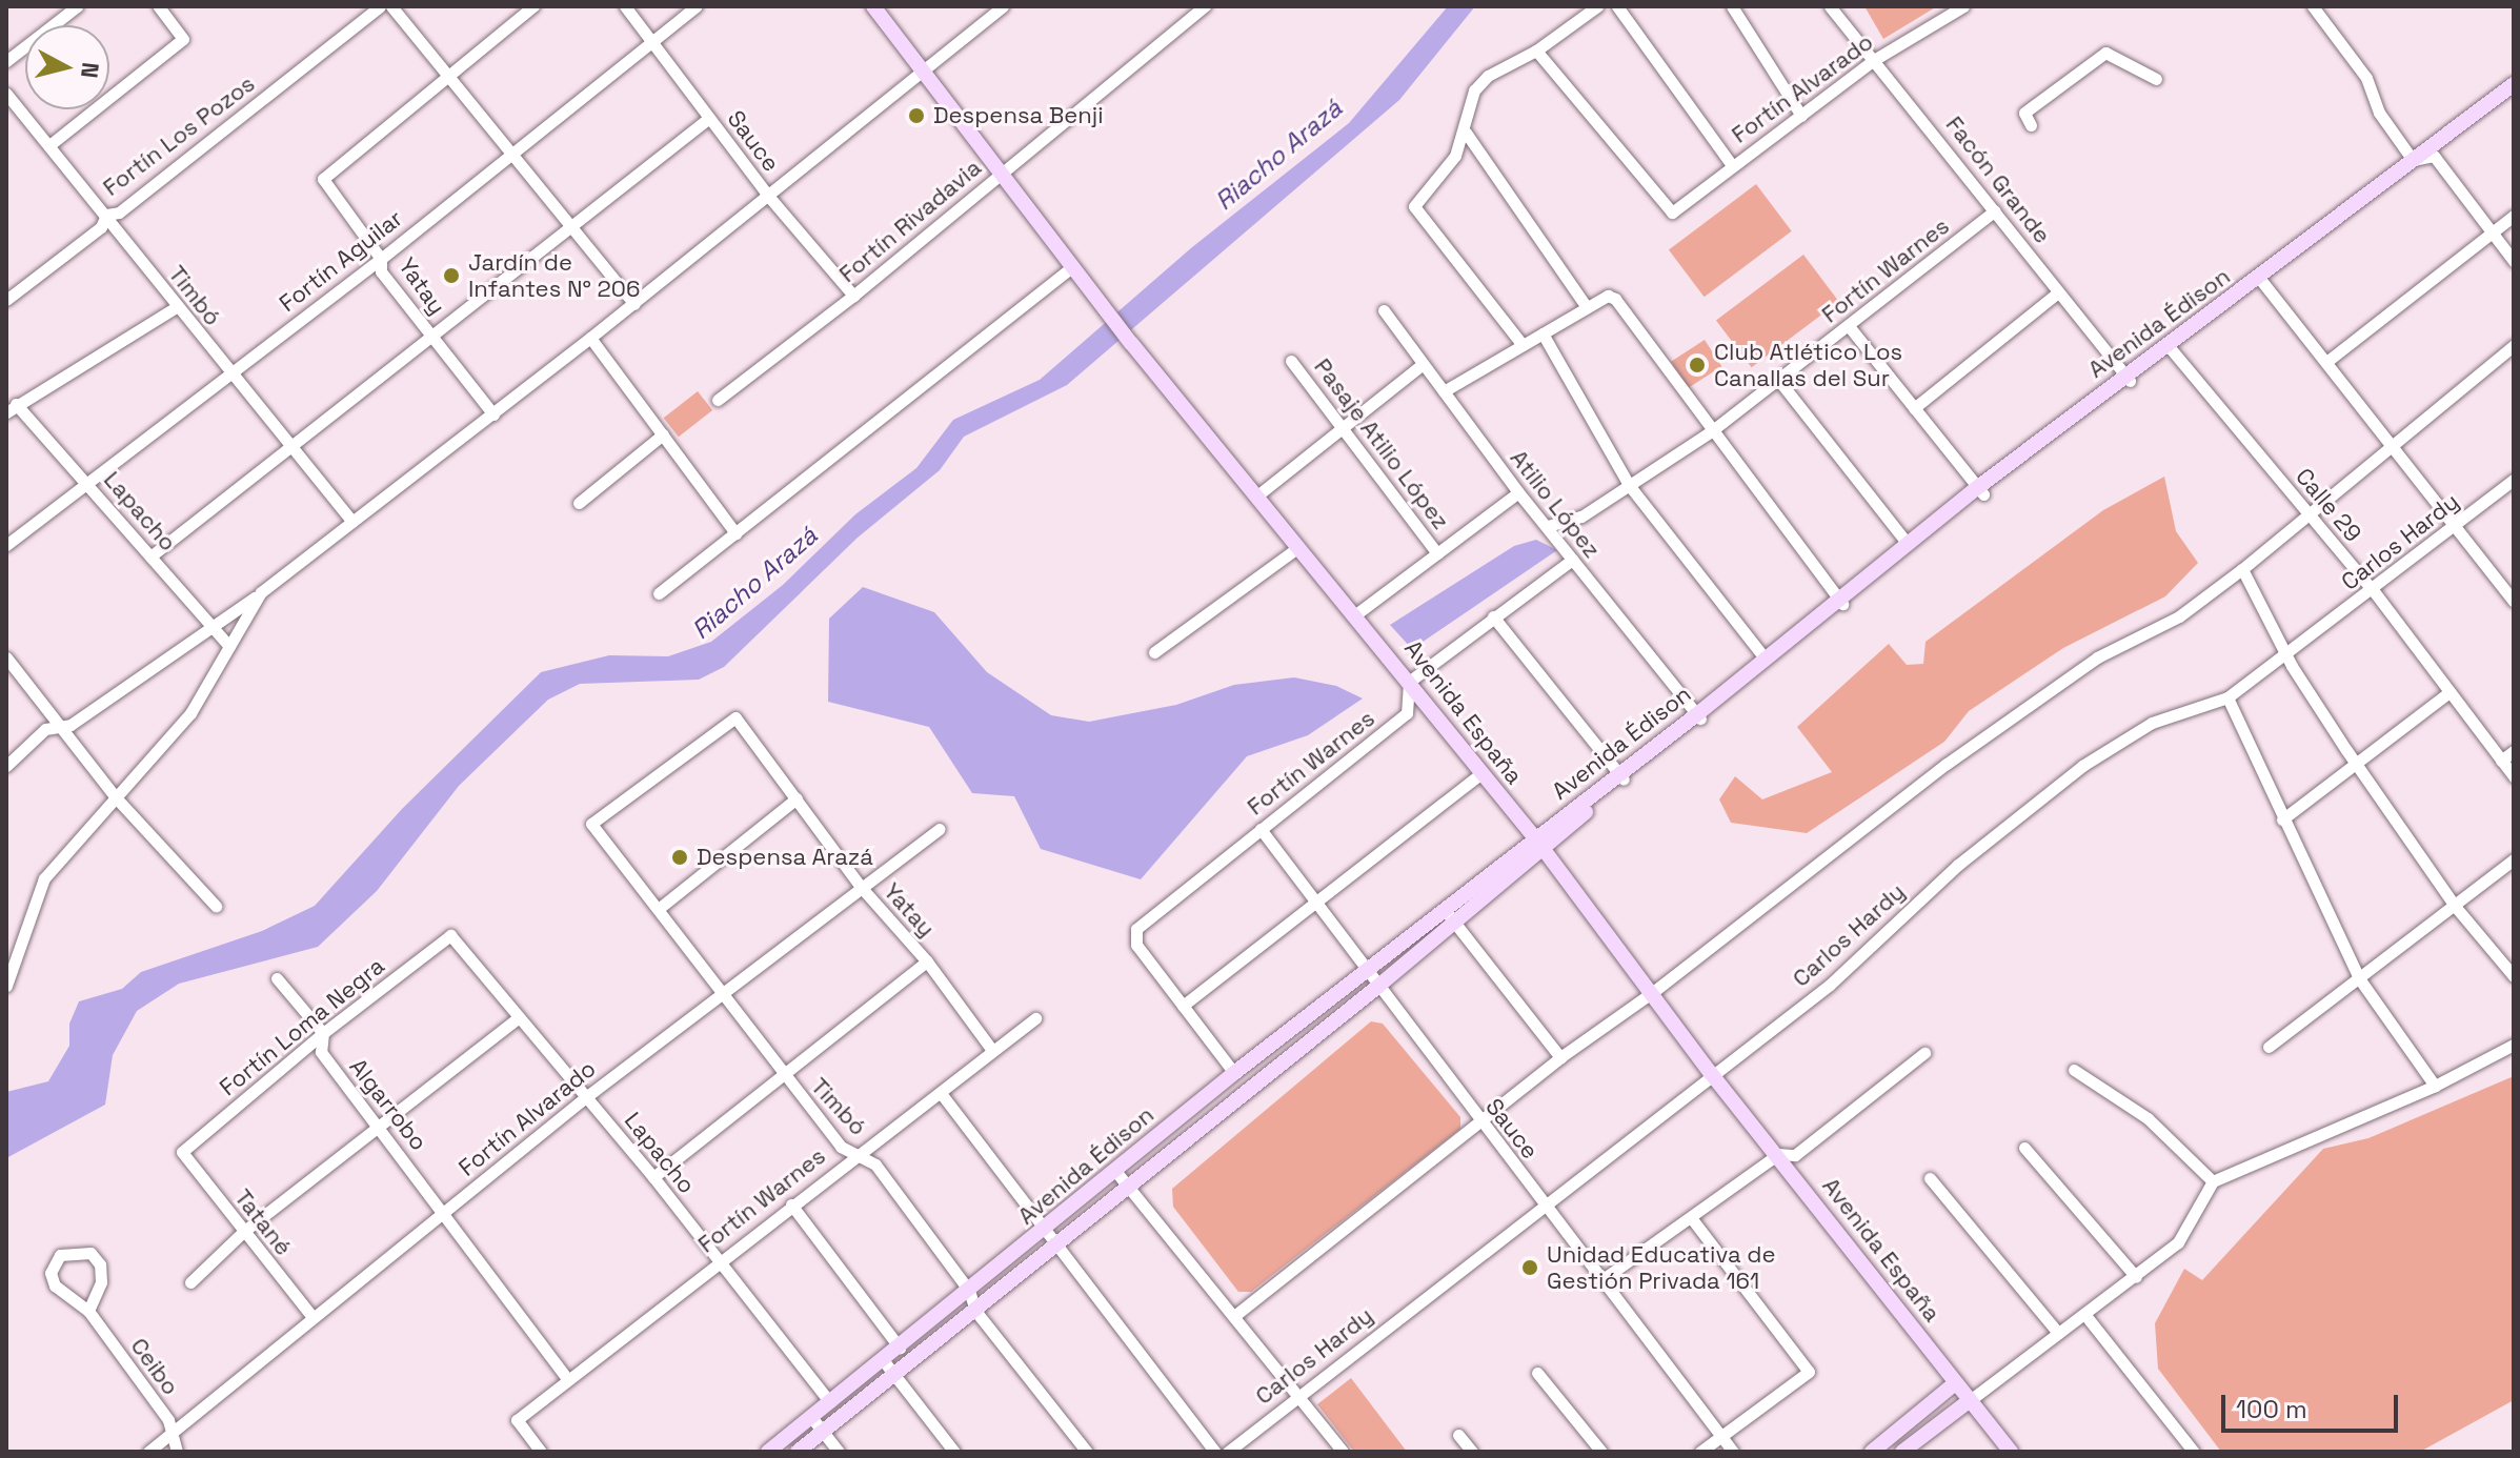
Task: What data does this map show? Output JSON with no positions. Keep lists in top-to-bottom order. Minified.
{"streets":{"main road":["Avenida Édison","Avenida España"],"street":["Fortín Alvarado","Fortín Los Pozos","Sauce","Facón Grande","Fortín Rivadavia","Fortín Aguilar","Fortín Warnes","Yatay","Timbó","Pasaje Atilio López","Atilio López","Calle 29","Lapacho","Carlos Hardy","Fortín Loma Negra","Algarrobo","Tatané","Ceibo"]},"crossings":[["Fortín Alvarado","Facón Grande"],["Fortín Alvarado","Yatay"],["Fortín Alvarado","Timbó"],["Fortín Alvarado","Lapacho"],["Fortín Alvarado","Algarrobo"],["Fortín Alvarado","Tatané"],["Fortín Alvarado","Ceibo"],["Fortín Los Pozos","Timbó"],["Sauce","Fortín Rivadavia"],["Sauce","Fortín Aguilar"],["Sauce","Fortín Warnes"],["Sauce","Avenida Édison"],["Sauce","Carlos Hardy"],["Facón Grande","Fortín Warnes"],["Facón Grande","Avenida Édison"],["Fortín Rivadavia","Avenida España"],["Fortín Aguilar","Yatay"],["Fortín Aguilar","Timbó"],["Fortín Aguilar","Lapacho"],["Fortín Warnes","Yatay"],["Fortín Warnes","Timbó"],["Fortín Warnes","Atilio López"],["Fortín Warnes","Lapacho"],["Fortín Warnes","Avenida España"],["Fortín Warnes","Algarrobo"],["Yatay","Timbó"],["Timbó","Avenida Édison"],["Avenida Édison","Atilio López"],["Avenida Édison","Calle 29"],["Avenida Édison","Lapacho"],["Avenida Édison","Avenida España"],["Calle 29","Carlos Hardy"],["Lapacho","Fortín Loma Negra"],["Carlos Hardy","Avenida España"],["Fortín Loma Negra","Algarrobo"],["Fortín Loma Negra","Tatané"]],"water":["Riacho Arazá"],"places":["Despensa Benji","Jardín de Infantes N° 206","Club Atlético Los Canallas del Sur","Despensa Arazá","Unidad Educativa de Gestión Privada 161"],"scale_bar":"100 m","north":"right"}
